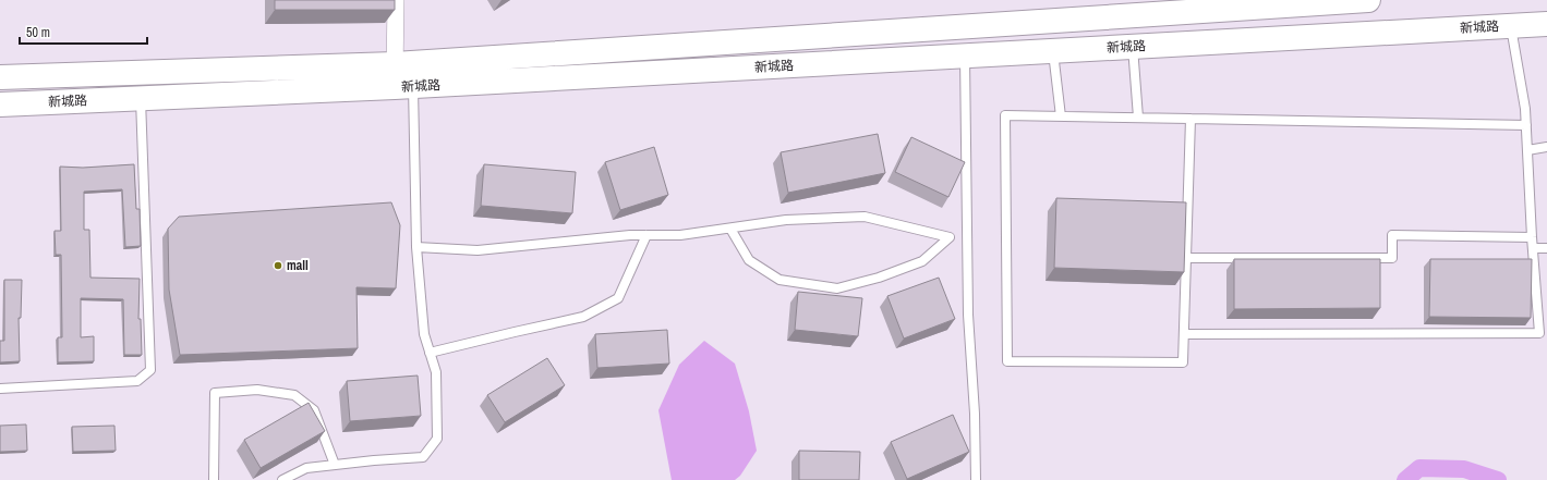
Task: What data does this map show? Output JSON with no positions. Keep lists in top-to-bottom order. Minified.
{"streets":{"main road":["新城路"]},"places":["mall"],"scale_bar":"50 m"}
